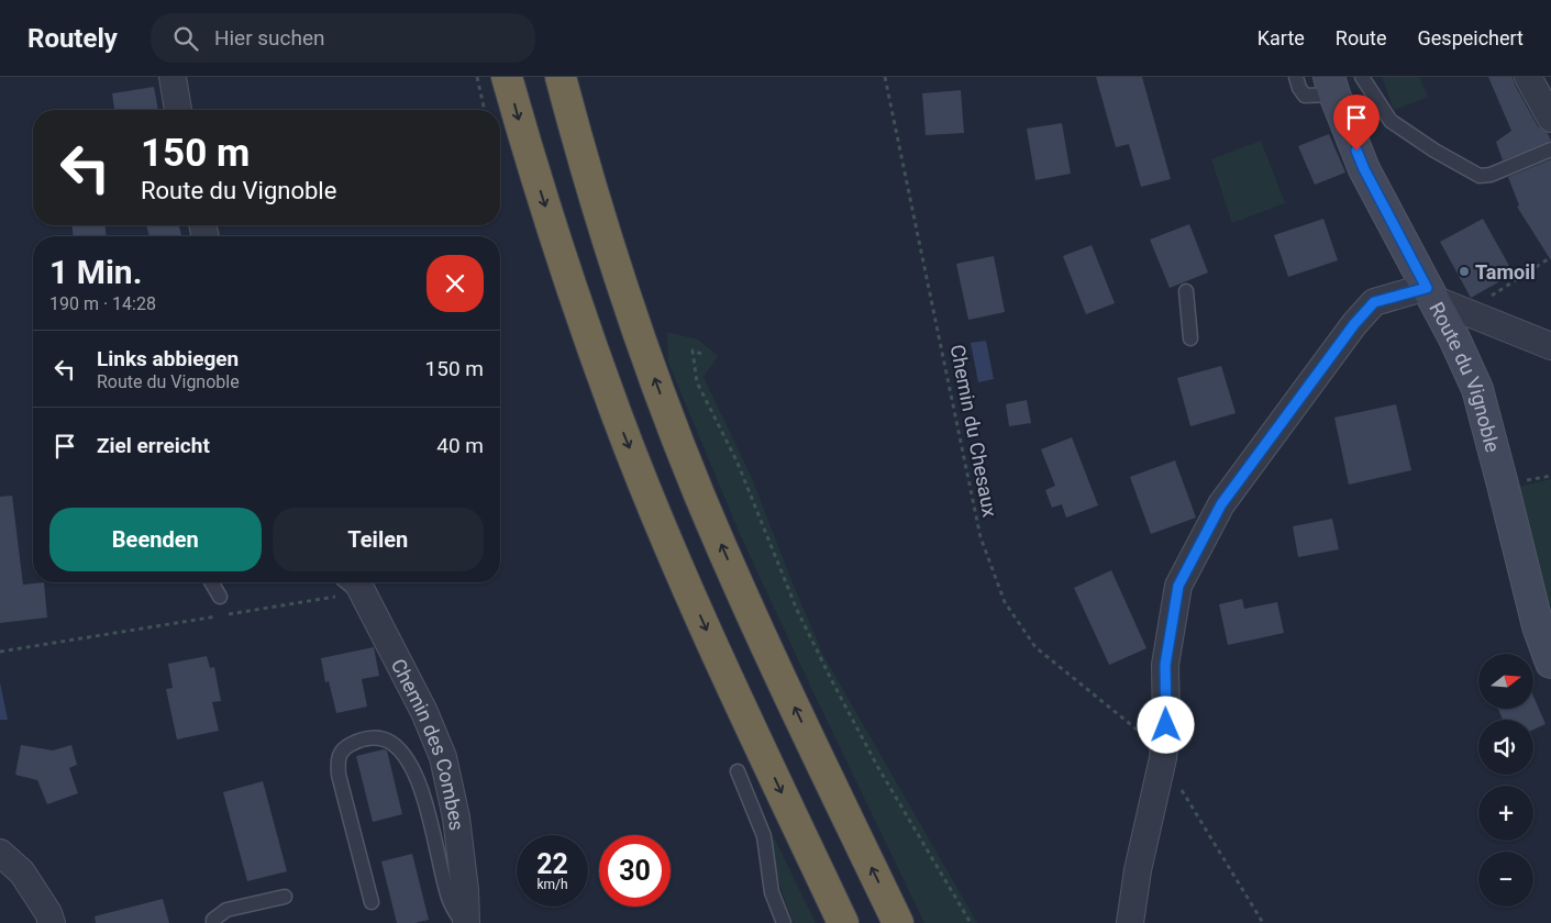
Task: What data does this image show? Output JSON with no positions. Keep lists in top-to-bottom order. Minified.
{"streets":{"street":["Route du Vignoble","Chemin des Combes"],"path":["Chemin du Chesaux"]},"places":["Tamoil"],"north":"right","page":{"header":"Routely","search":"Hier suchen","nav":["Karte","Route","Gespeichert"],"turn":["150 m","Route du Vignoble"],"heading":["1 Min.","190 m · 14:28"],"list":[{"name":"Links abbiegen","note":"Route du Vignoble","value":"150 m"},{"name":"Ziel erreicht","value":"40 m"}],"buttons":["Beenden","Teilen"],"map_buttons":["+","−"],"speed":"22 km/h","limit":"30"}}
